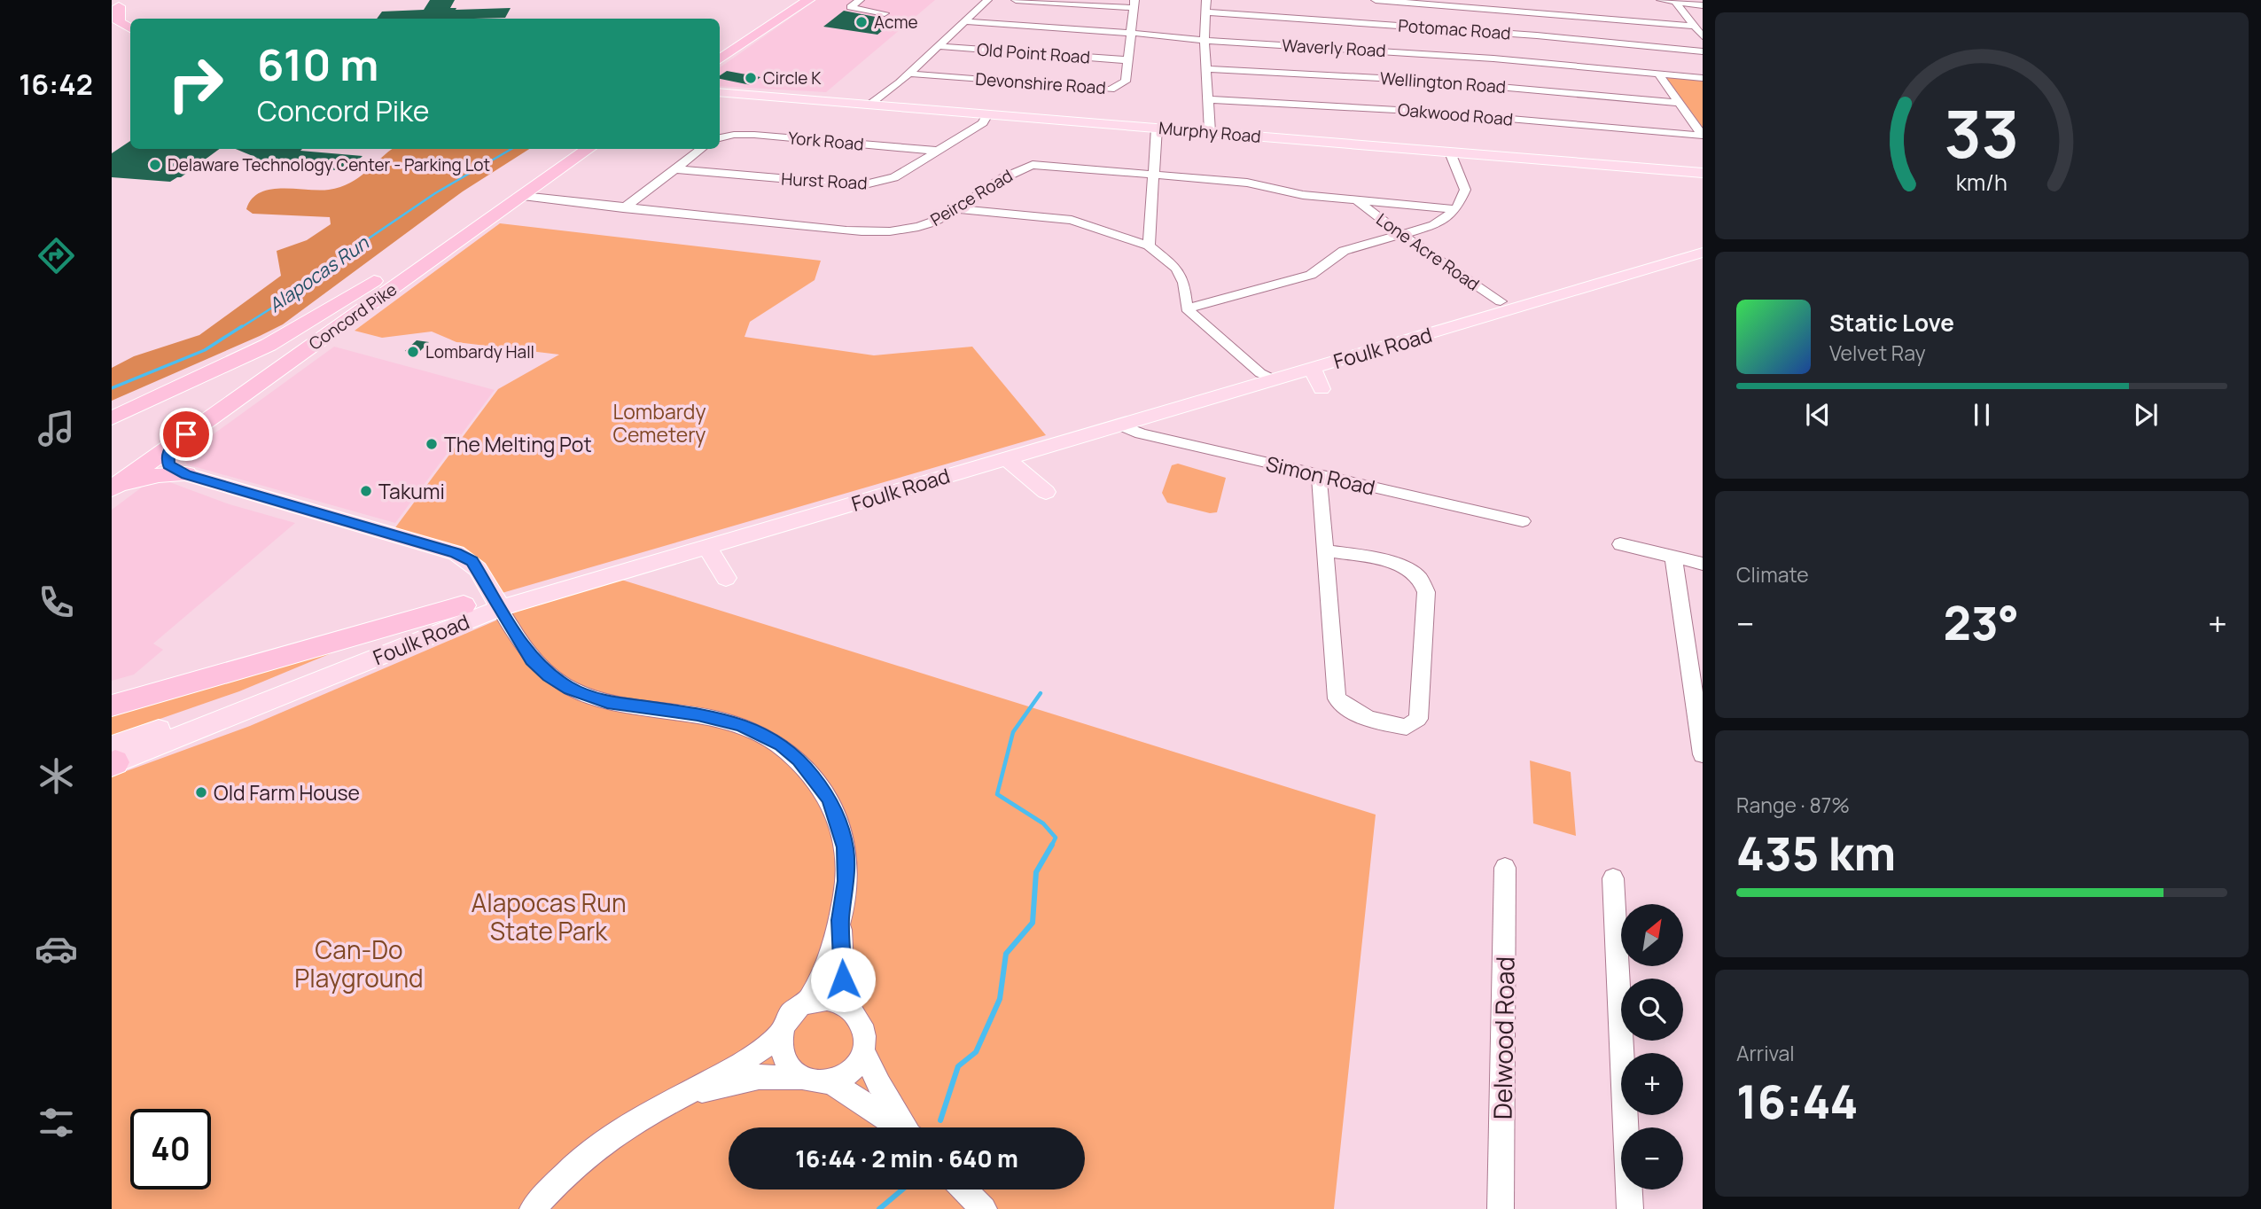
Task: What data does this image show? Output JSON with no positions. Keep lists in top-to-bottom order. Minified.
{"streets":{"highway":["Concord Pike"],"main road":["Murphy Road","Foulk Road"],"street":["Potomac Road","Waverly Road","Old Point Road","Wellington Road","Devonshire Road","Oakwood Road","York Road","Hurst Road","Peirce Road","Lone Acre Road","Simon Road","Delwood Road"]},"crossings":[["Waverly Road","Devonshire Road"],["Old Point Road","Devonshire Road"],["Murphy Road","Hurst Road"],["York Road","Hurst Road"],["Peirce Road","Lone Acre Road"],["Peirce Road","Concord Pike"],["Lone Acre Road","Foulk Road"],["Foulk Road","Simon Road"]],"water":["Alapocas Run"],"parks":["Lombardy Cemetery","Alapocas Run State Park","Can-Do Playground"],"places":["Acme","Circle K","Delaware Technology Center - Parking Lot","Lombardy Hall","The Melting Pot","Takumi","Old Farm House"],"north":"top right","page":{"tabs":"16:42","turn":["610 m","Concord Pike"],"song":["Static Love","Velvet Ray"],"tile":["Climate",["Range · 87%","435 km"],["Arrival","16:44"]],"heat":["−","23°","+"],"map_buttons":["+","−"],"limit":"40","trip":"16:44 · 2 min · 640 m","gauge":["33","km/h"]}}
